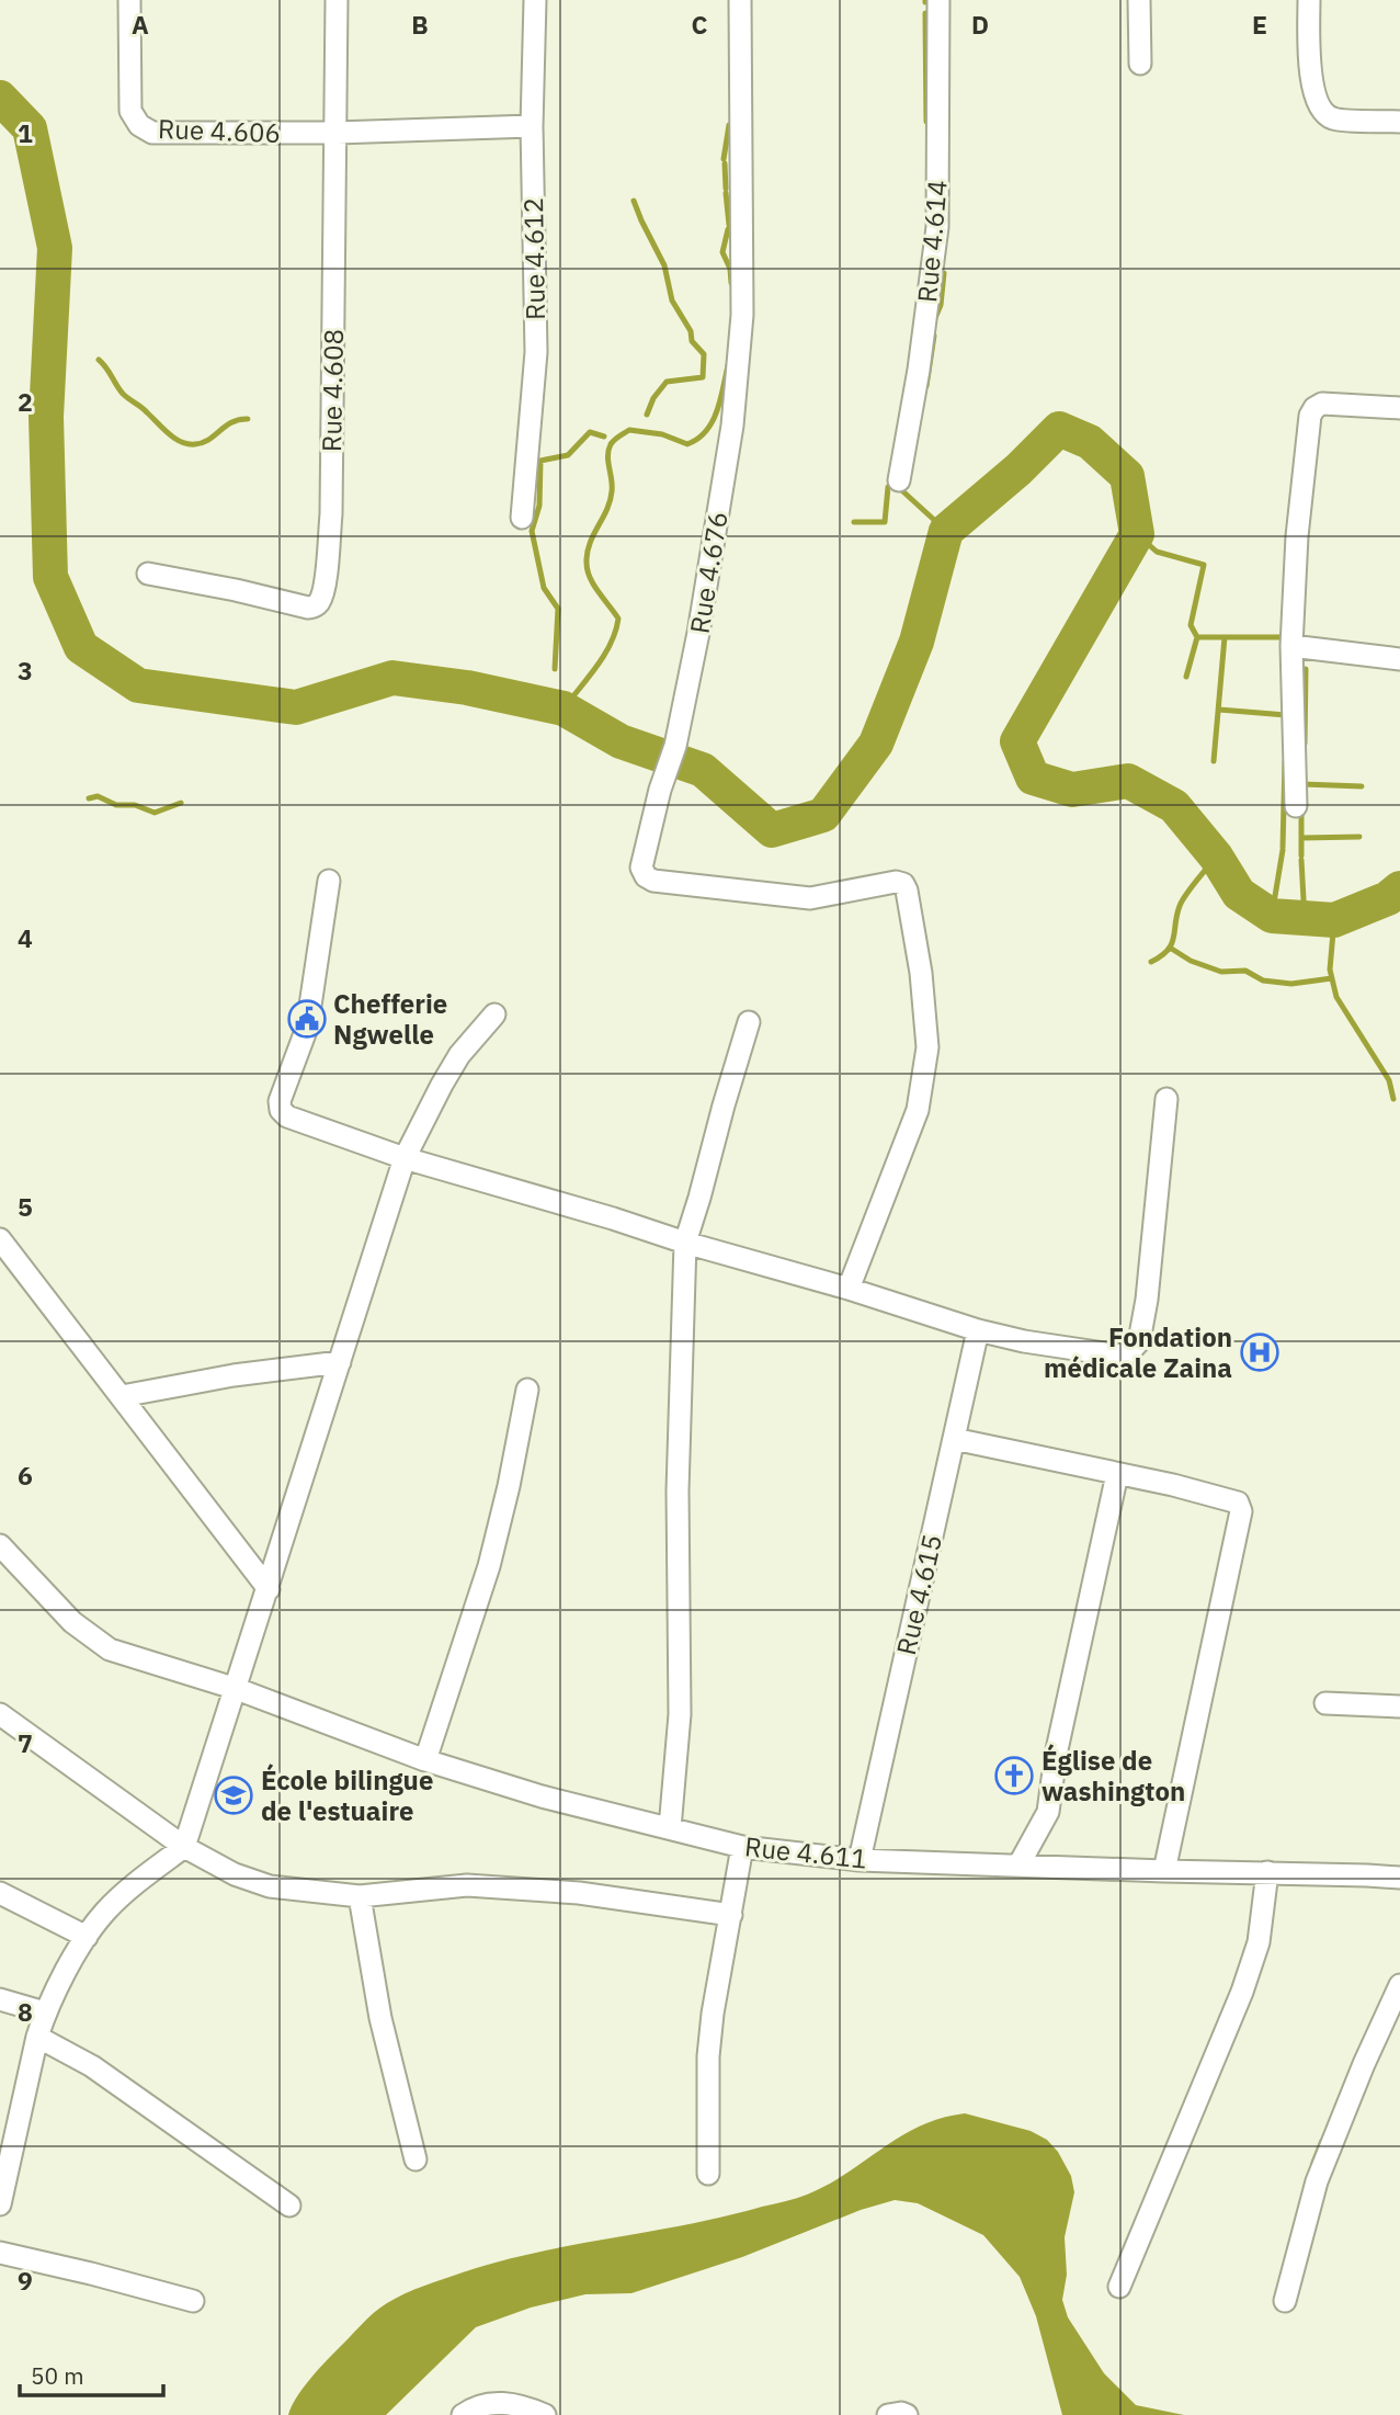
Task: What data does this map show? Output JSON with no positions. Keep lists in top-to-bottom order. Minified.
{"streets":{"street":["Rue 4.606","Rue 4.614","Rue 4.612","Rue 4.608","Rue 4.676","Rue 4.615","Rue 4.611"]},"crossings":[["Rue 4.606","Rue 4.612"],["Rue 4.606","Rue 4.608"],["Rue 4.615","Rue 4.611"]],"places":{"public building":["Chefferie Ngwelle"],"hospital":["Fondation médicale Zaina"],"church":["Église de washington"],"school or university":["École bilingue de l'estuaire"]},"scale_bar":"50 m","grid":{"columns":["A","B","C","D","E"],"rows":["1","2","3","4","5","6","7","8","9"]}}
